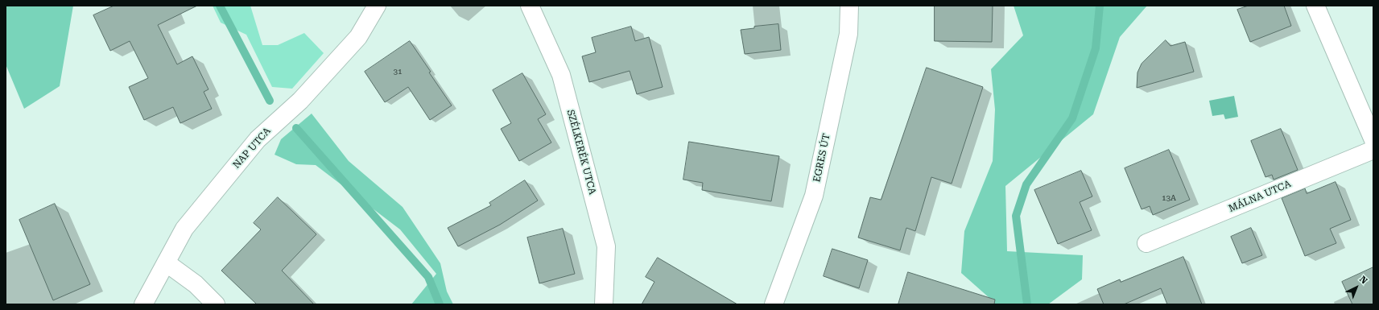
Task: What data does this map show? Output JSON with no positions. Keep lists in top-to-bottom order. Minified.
{"streets":{"street":["NAP UTCA","SZÉLKERÉK UTCA","EGRES ÚT","MÁLNA UTCA"]},"house_numbers":["31","13A"],"north":"top right"}
